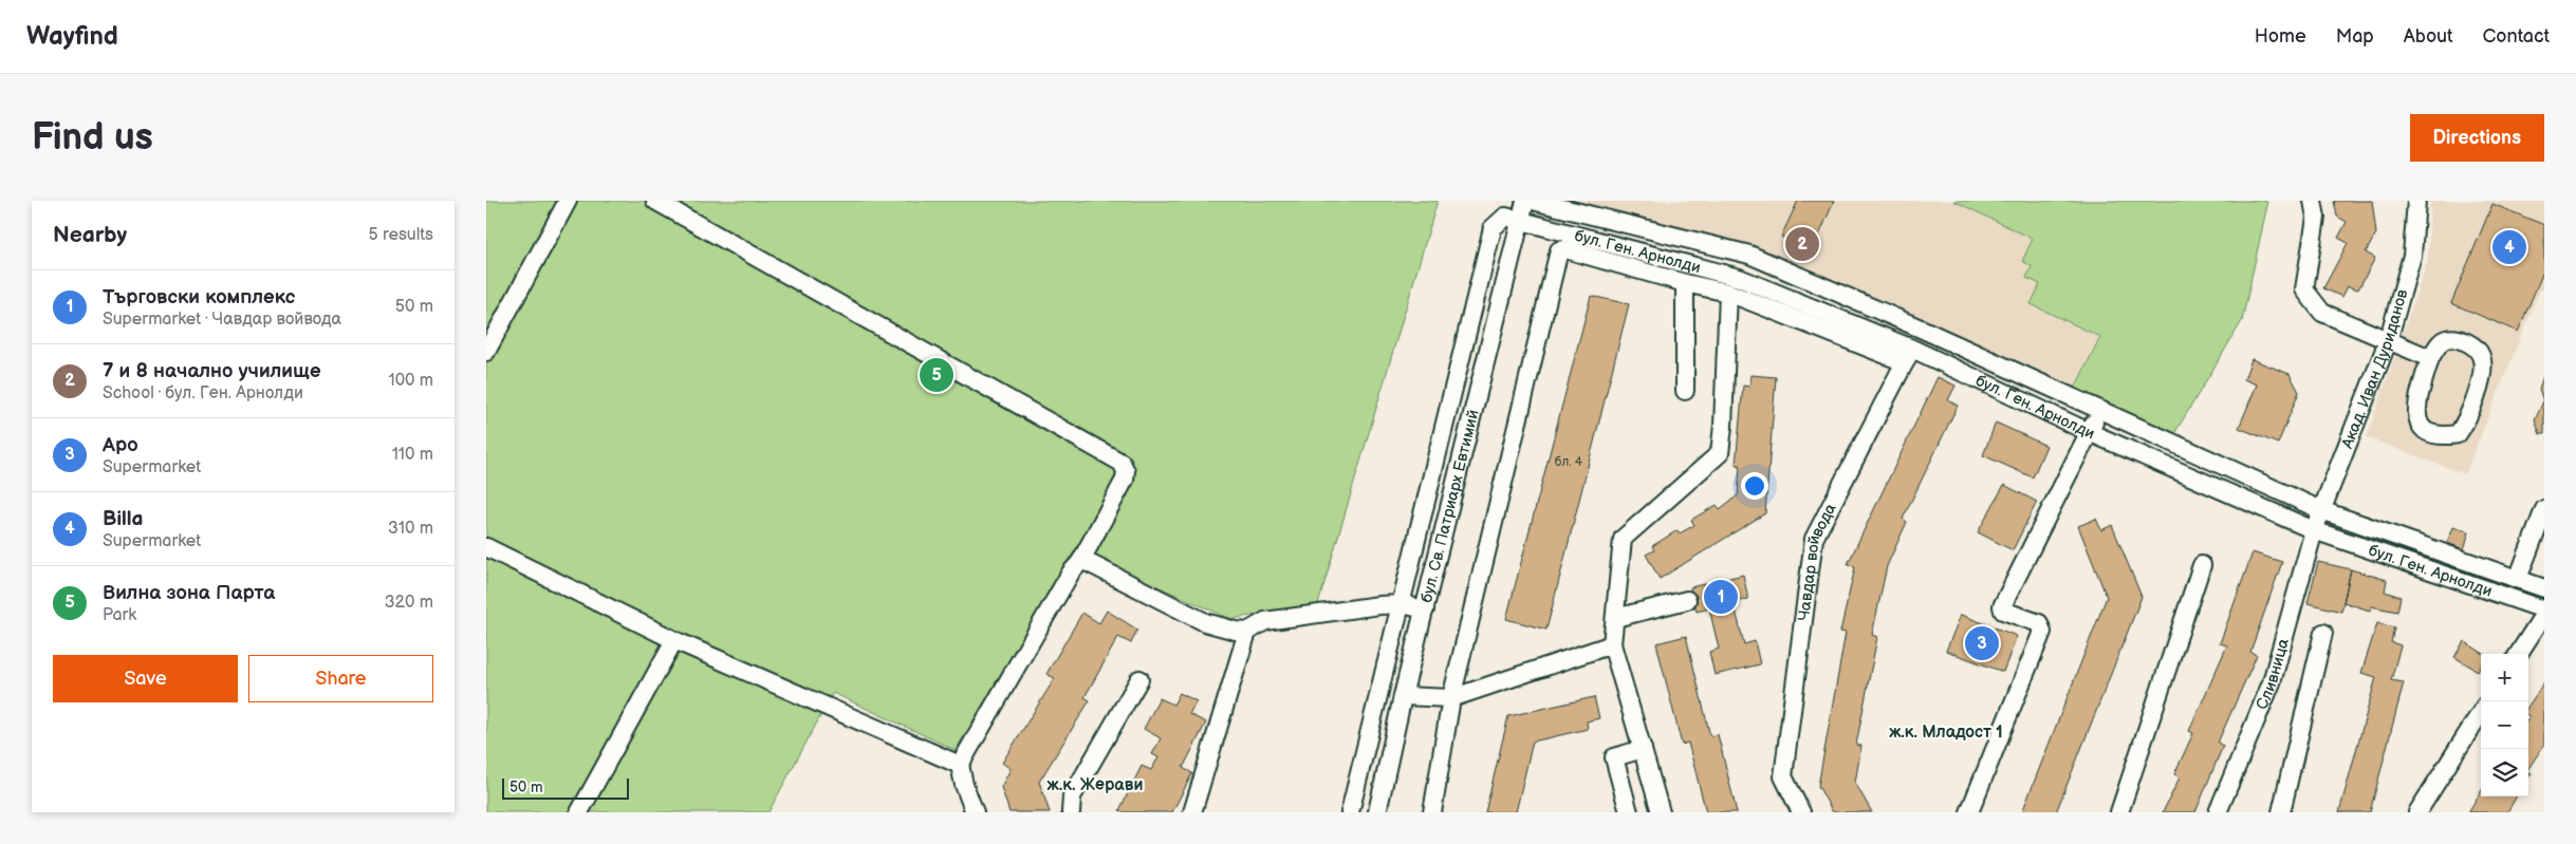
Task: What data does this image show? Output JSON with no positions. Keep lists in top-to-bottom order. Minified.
{"streets":{"street":["бул. Ген. Арнолди","Акад. Иван Дуриданов","бул. Св. Патриарх Евтимий","Чавдар войвода","Сливница"]},"crossings":[["бул. Ген. Арнолди","Акад. Иван Дуриданов"],["бул. Ген. Арнолди","бул. Св. Патриарх Евтимий"],["бул. Ген. Арнолди","Чавдар войвода"],["бул. Ген. Арнолди","Сливница"],["Акад. Иван Дуриданов","Сливница"]],"districts":["ж.к. Младост 1","ж.к. Жерави"],"house_numbers":["бл. 4"],"scale_bar":"50 m","page":{"header":"Wayfind","nav":["Home","Map","About","Contact"],"buttons":["Directions",["Save","Share"]],"title":"Find us","heading":["Nearby","5 results"],"pins":["2","4","5","1","3"],"list":[{"mark":"1","name":"Търговски комплекс","note":"Supermarket · Чавдар войвода","value":"50 m"},{"mark":"2","name":"7 и 8 начално училище","note":"School · бул. Ген. Арнолди","value":"100 m"},{"mark":"3","name":"Аро","note":"Supermarket","value":"110 m"},{"mark":"4","name":"Billa","note":"Supermarket","value":"310 m"},{"mark":"5","name":"Вилна зона Парта","note":"Park","value":"320 m"}],"map_buttons":["+","−"],"scale":"50 m"}}
